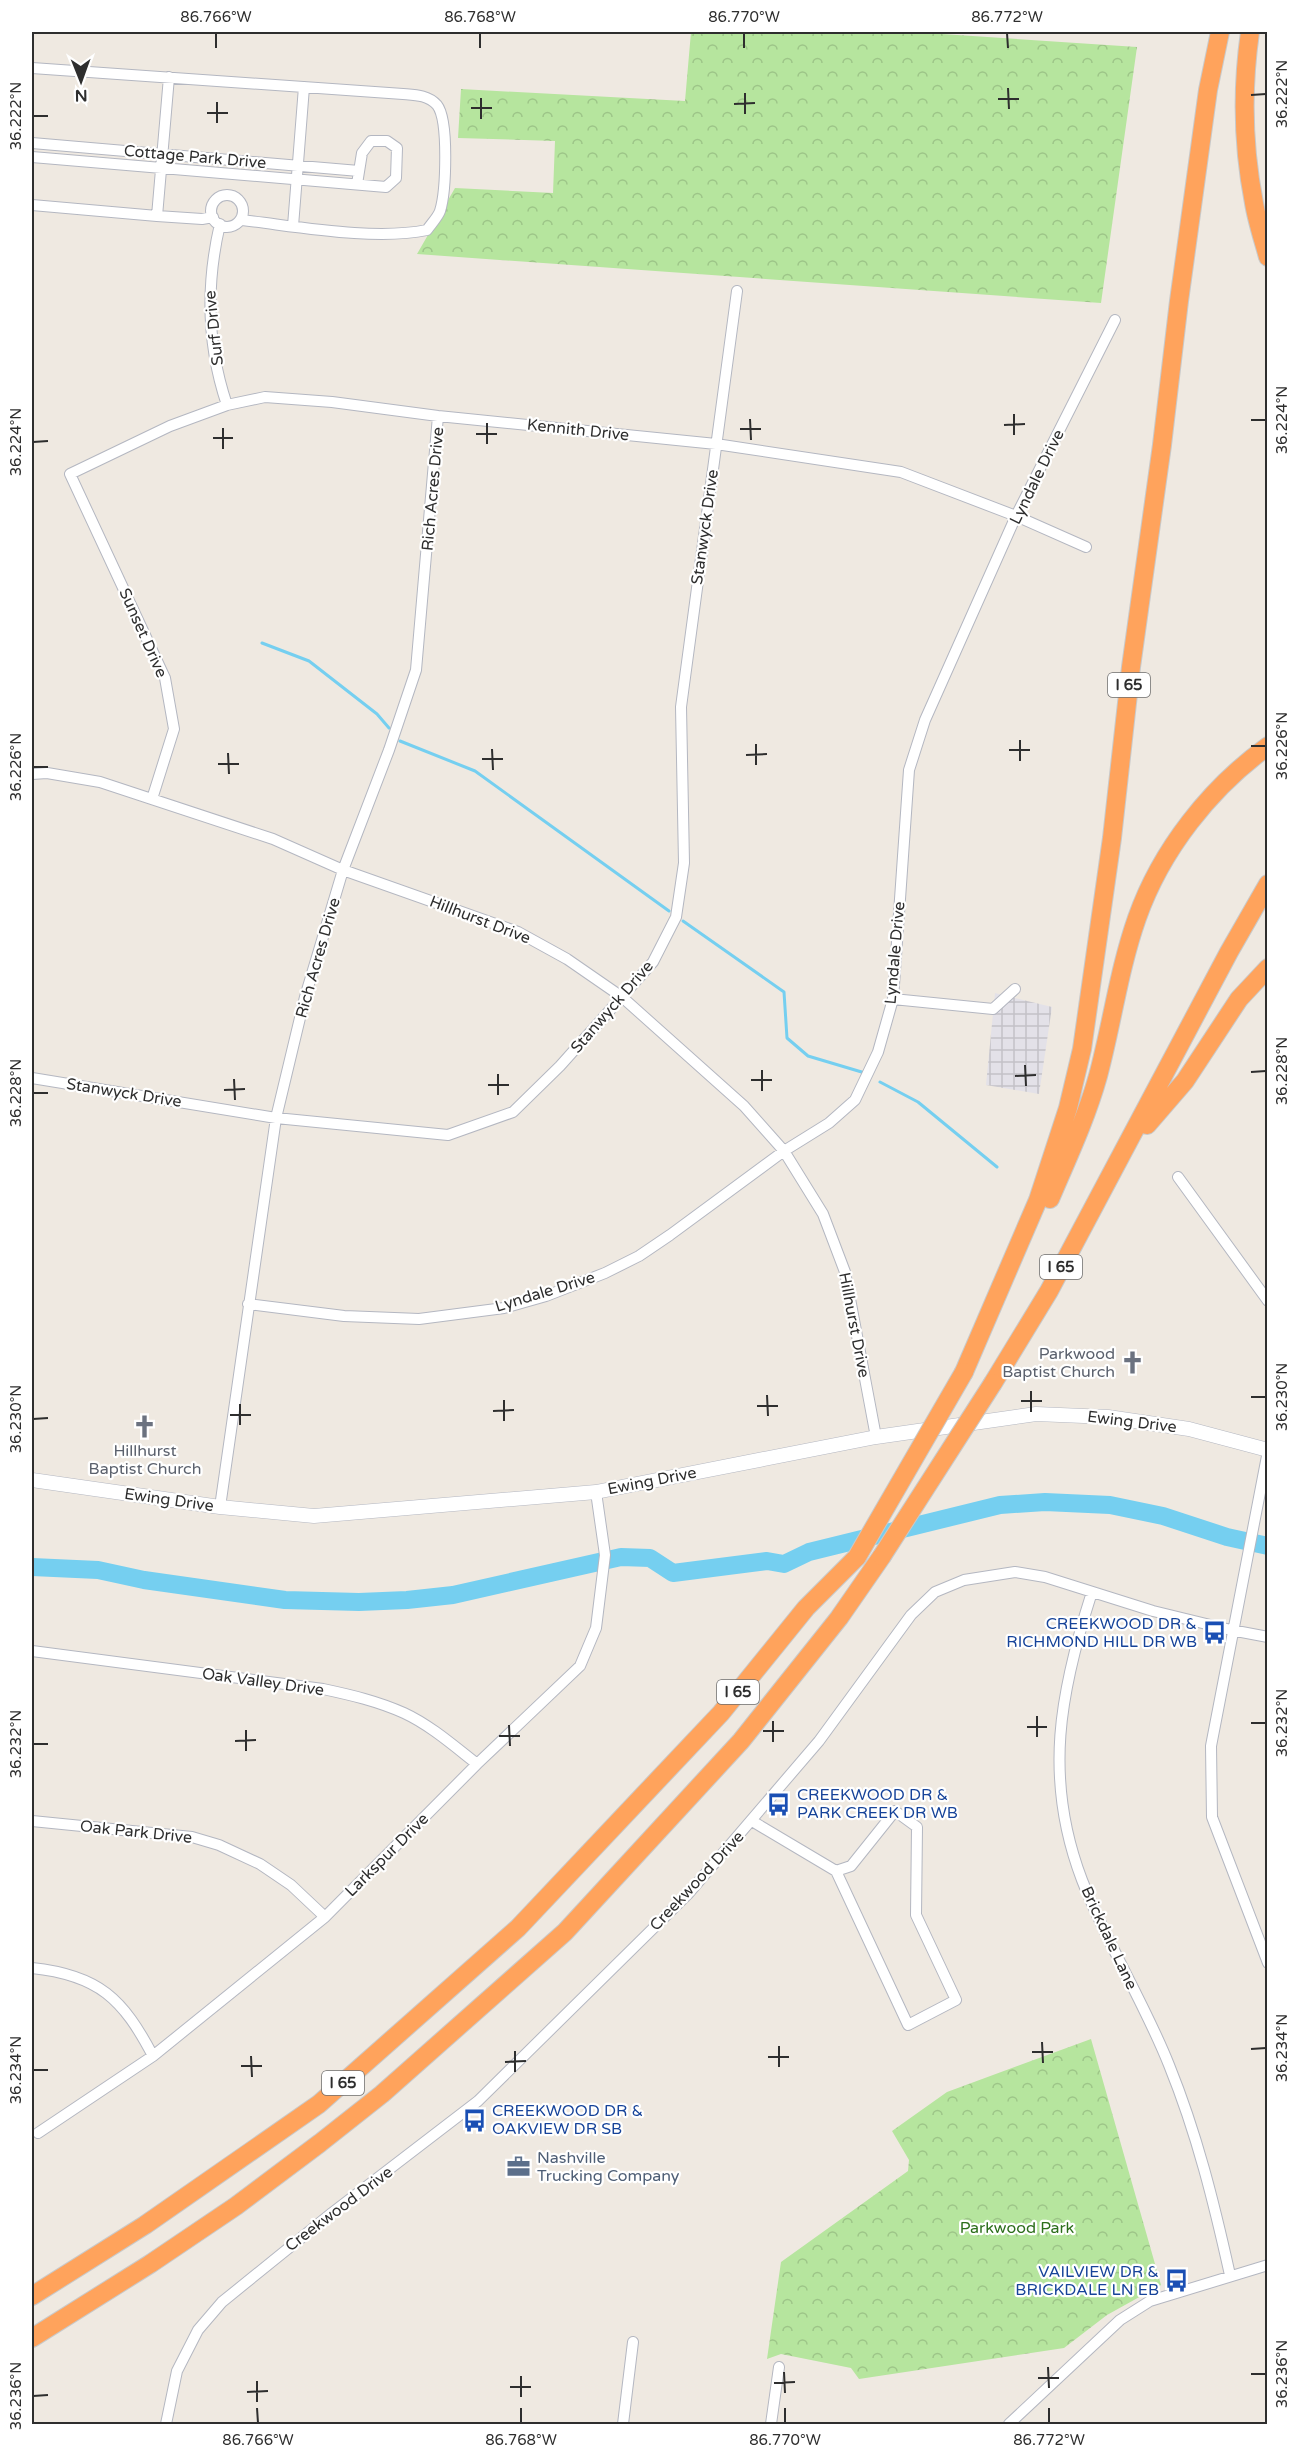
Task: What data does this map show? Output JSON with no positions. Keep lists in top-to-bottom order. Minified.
{"streets":{"highway":["I 65"],"main road":["Ewing Drive"],"street":["Cottage Park Drive","Surf Drive","Kennith Drive","Lyndale Drive","Rich Acres Drive","Stanwyck Drive","Sunset Drive","Hillhurst Drive","Oak Valley Drive","Oak Park Drive","Larkspur Drive","Creekwood Drive","Brickdale Lane"]},"crossings":[["Surf Drive","Kennith Drive"],["Kennith Drive","Lyndale Drive"],["Kennith Drive","Rich Acres Drive"],["Kennith Drive","Stanwyck Drive"],["Kennith Drive","Sunset Drive"],["Lyndale Drive","Rich Acres Drive"],["Lyndale Drive","Hillhurst Drive"],["Rich Acres Drive","Stanwyck Drive"],["Rich Acres Drive","Hillhurst Drive"],["Rich Acres Drive","Ewing Drive"],["Stanwyck Drive","Hillhurst Drive"],["Sunset Drive","Hillhurst Drive"],["Hillhurst Drive","Ewing Drive"],["Ewing Drive","Larkspur Drive"],["Oak Valley Drive","Larkspur Drive"],["Oak Park Drive","Larkspur Drive"],["Creekwood Drive","Brickdale Lane"]],"parks":["Parkwood Park"],"places":{"church":["Parkwood Baptist Church","Hillhurst Baptist Church"],"bus stop":["CREEKWOOD DR & RICHMOND HILL DR WB","CREEKWOOD DR & PARK CREEK DR WB","CREEKWOOD DR & OAKVIEW DR SB","VAILVIEW DR & BRICKDALE LN EB"],"office":["Nashville Trucking Company"]},"north":"bottom","coordinates":["86.766°W","86.768°W","86.770°W","86.772°W","36.222°N","36.224°N","36.226°N","36.228°N","36.230°N","36.232°N","36.234°N","36.236°N"]}
